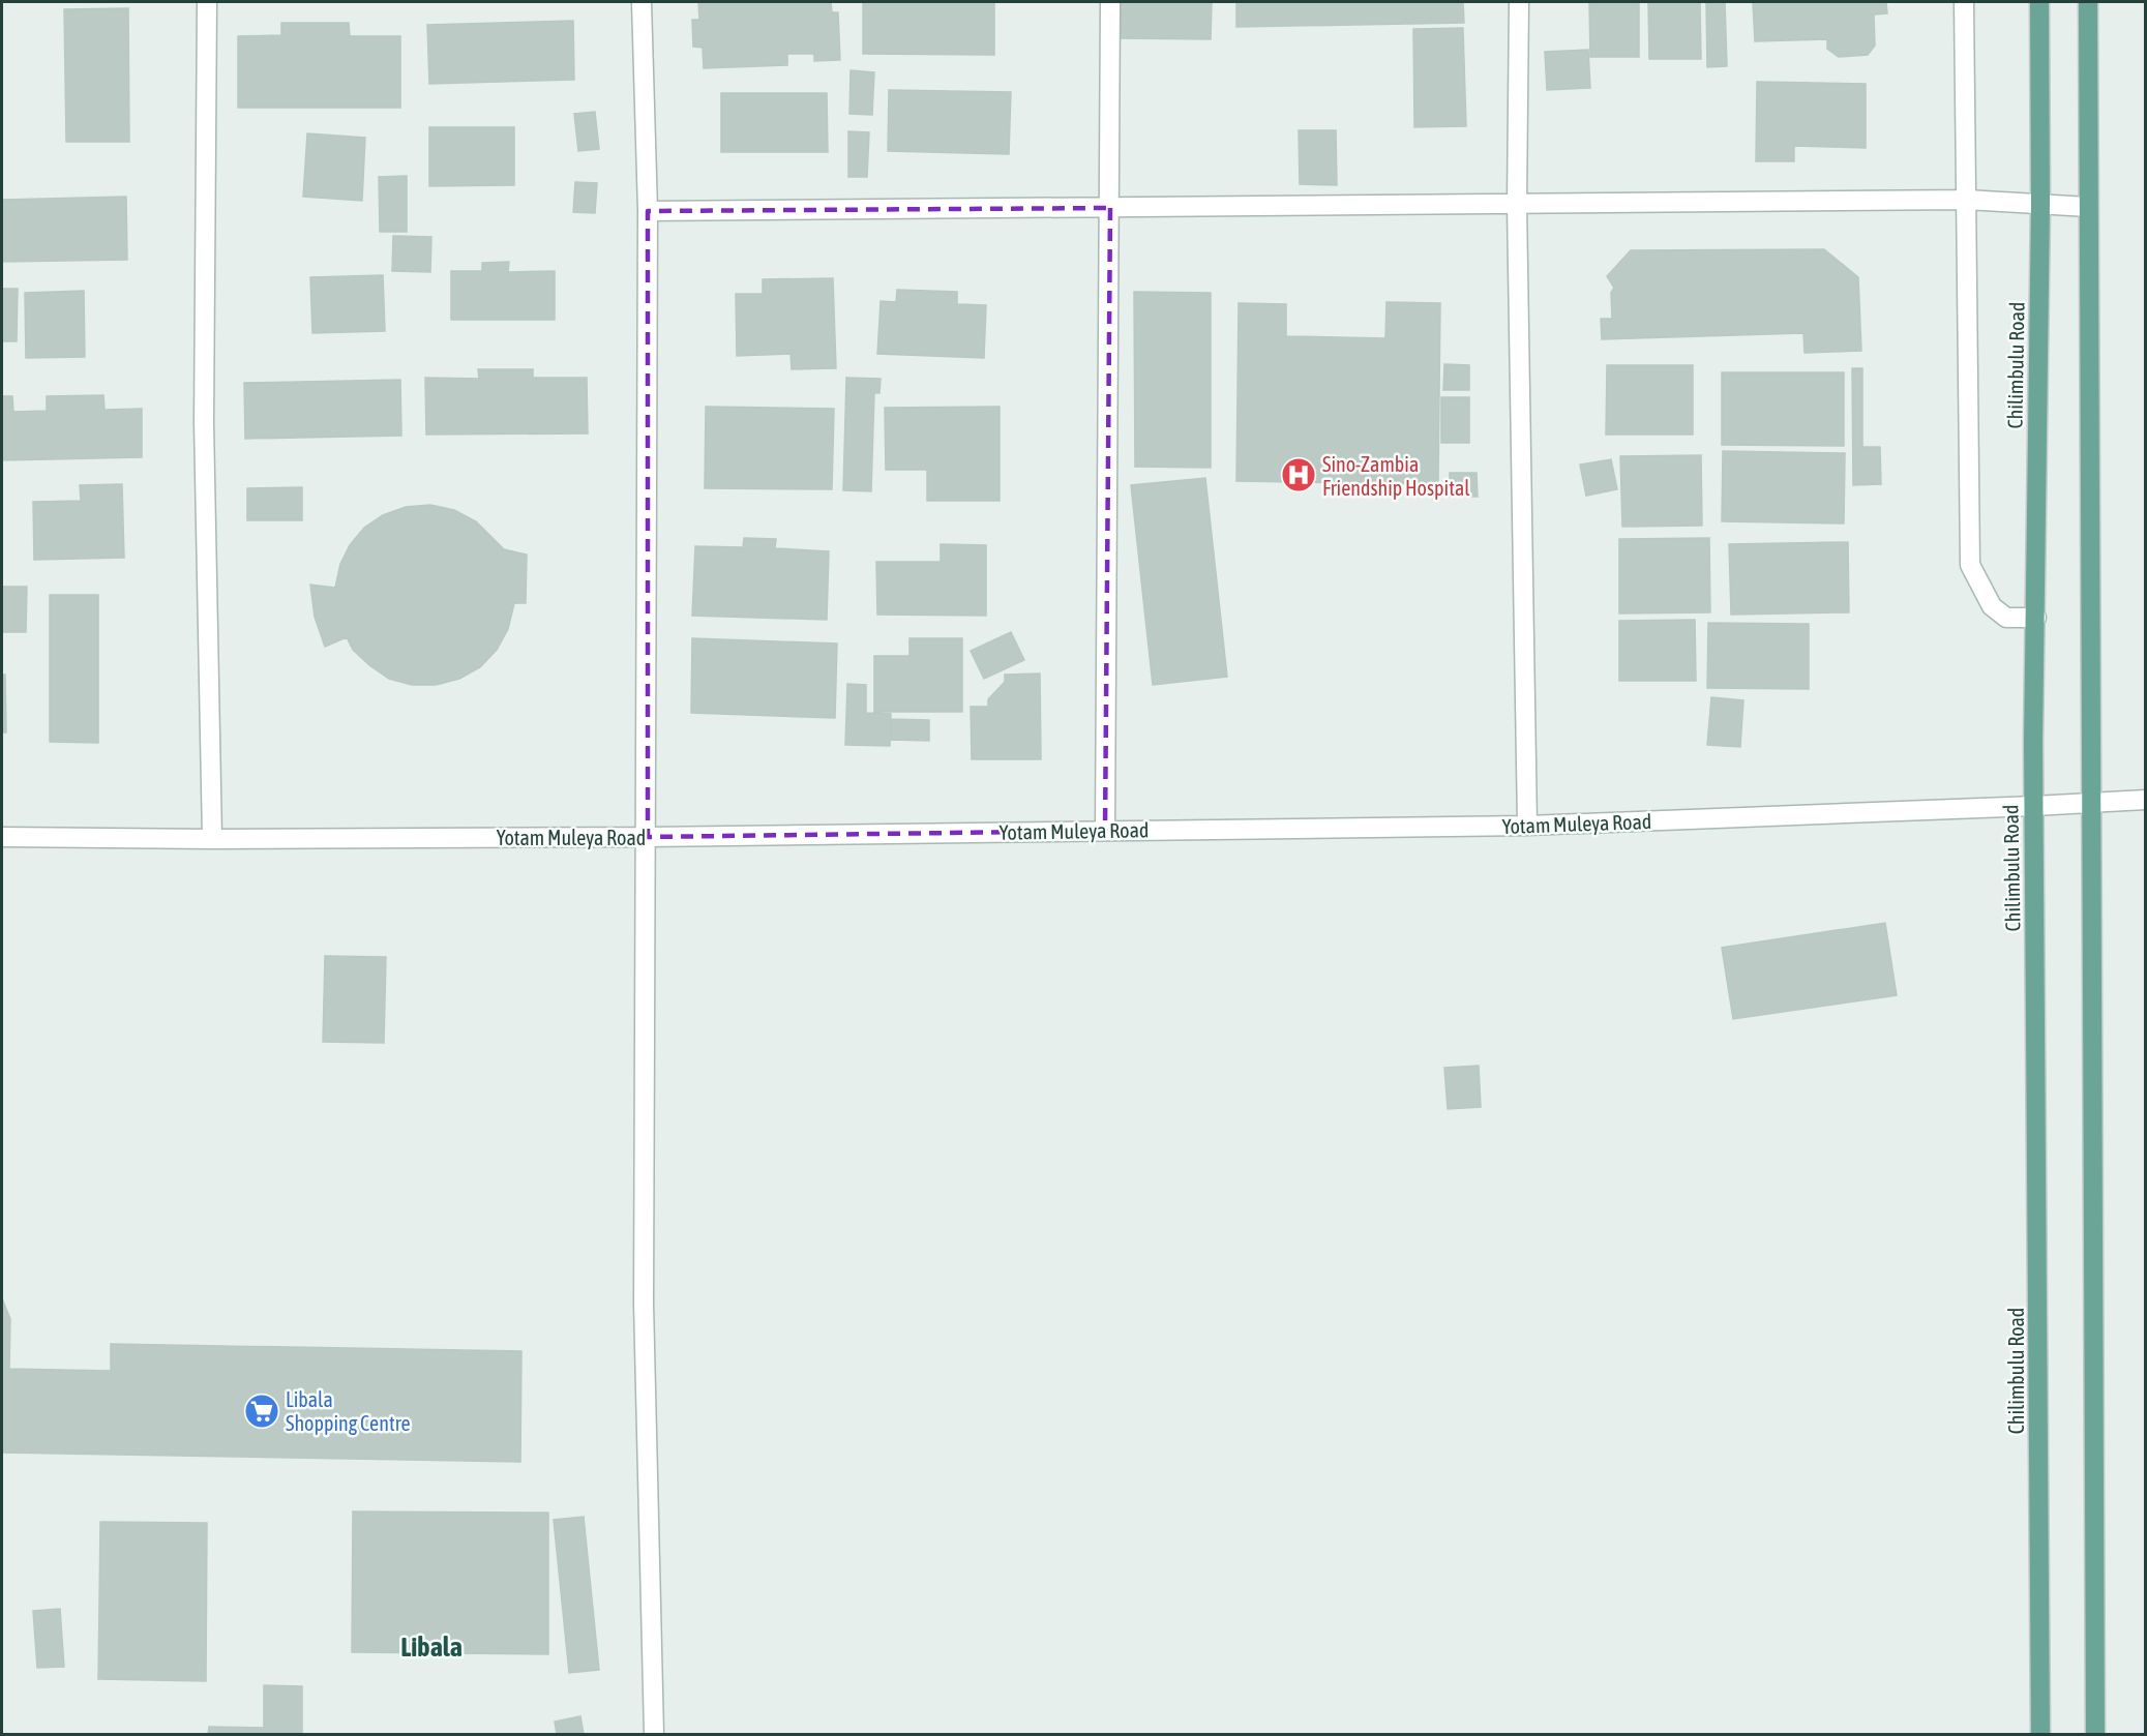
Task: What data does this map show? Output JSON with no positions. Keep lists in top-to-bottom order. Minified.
{"streets":{"main road":["Chilimbulu Road"],"street":["Yotam Muleya Road"]},"crossings":[["Chilimbulu Road","Yotam Muleya Road"]],"districts":["Libala"],"places":{"hospital":["Sino-Zambia Friendship Hospital"],"supermarket":["Libala Shopping Centre"]}}
